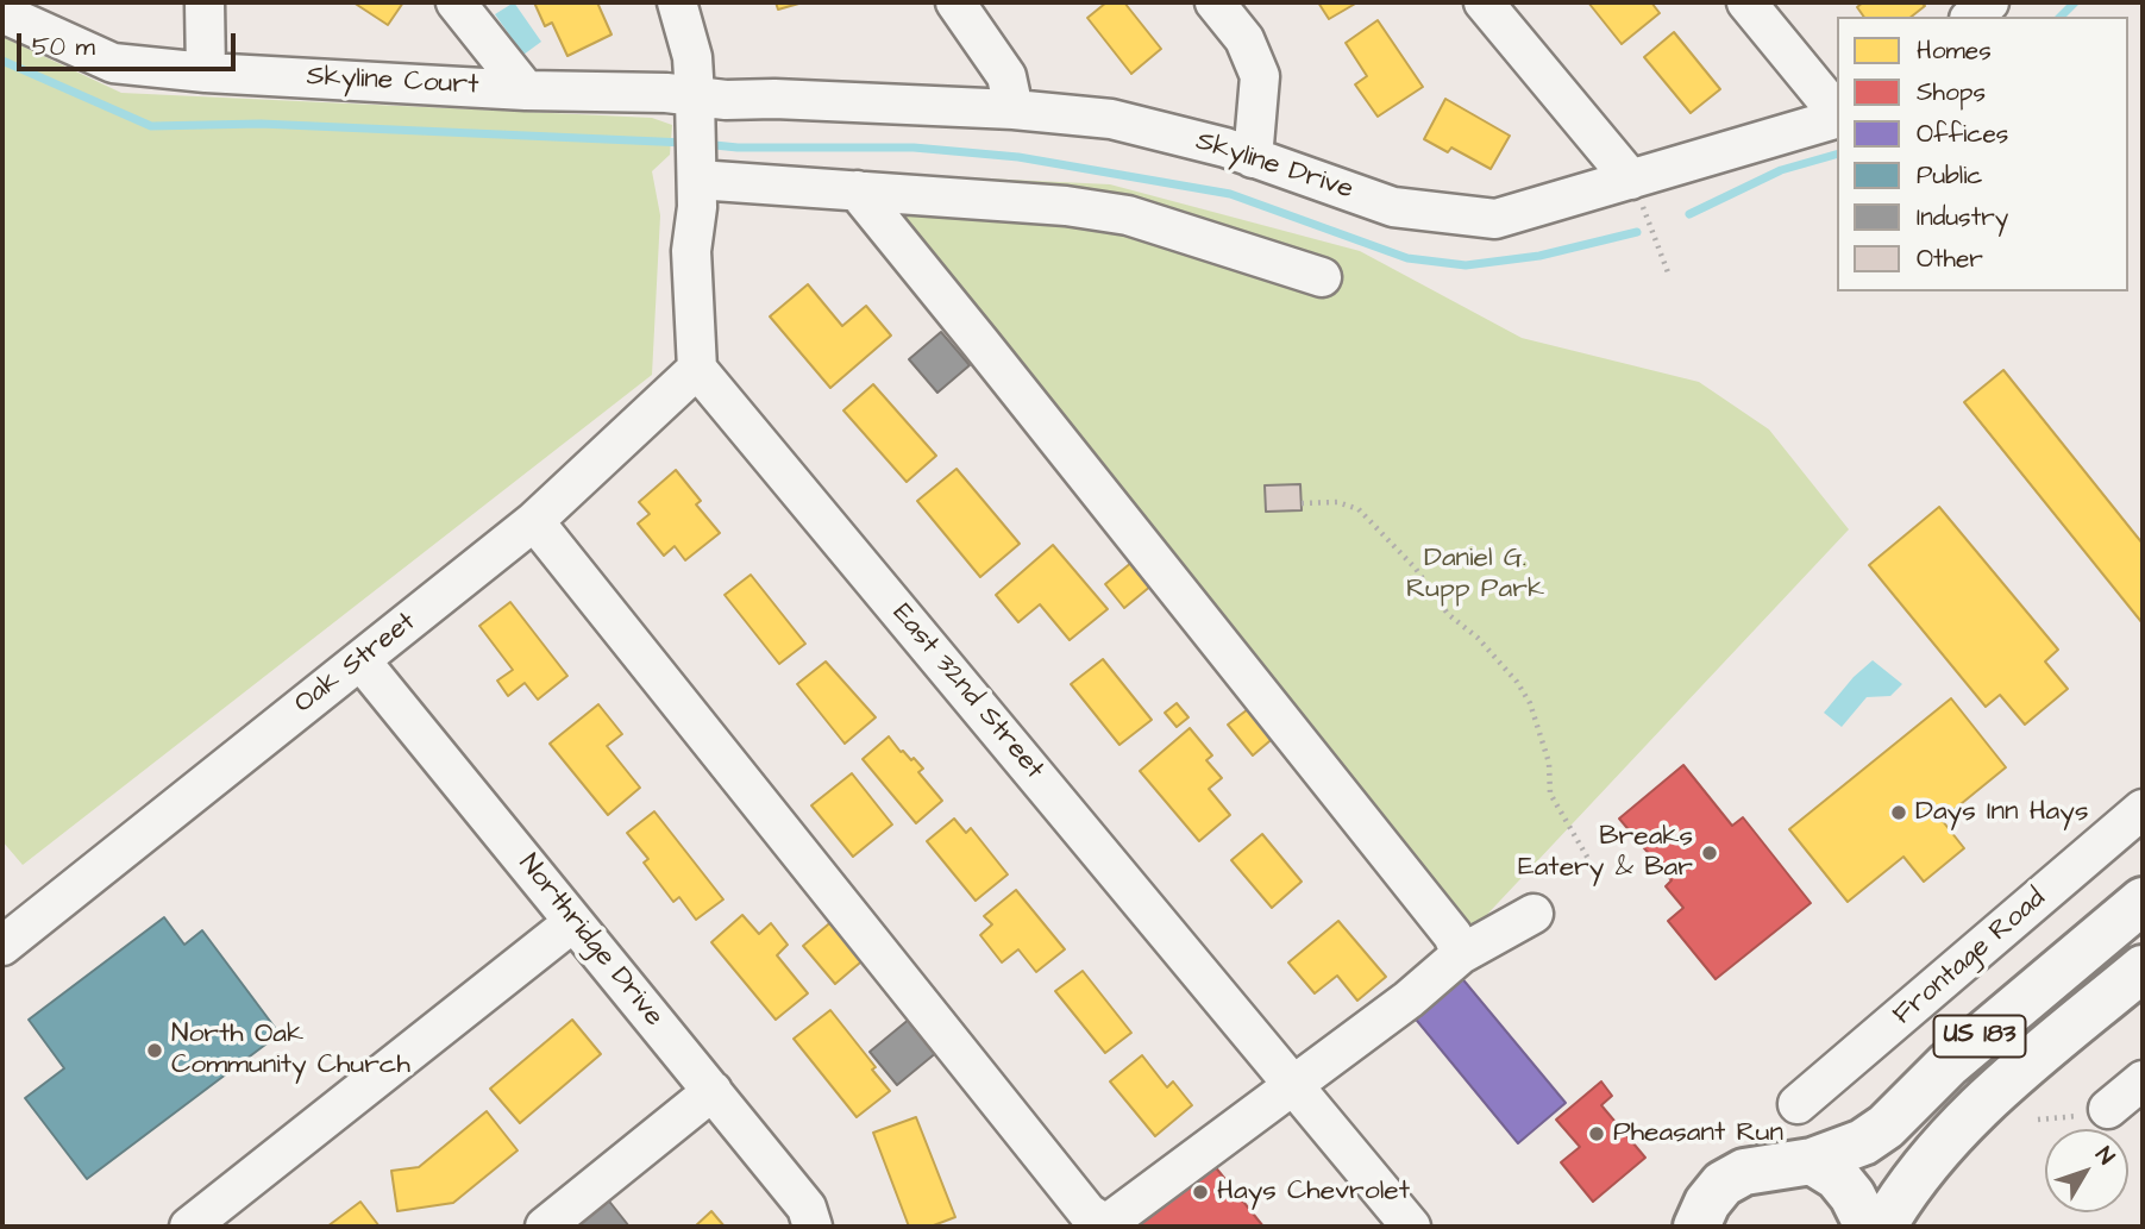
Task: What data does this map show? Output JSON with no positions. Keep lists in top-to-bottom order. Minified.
{"streets":{"main road":["US 183"],"street":["Skyline Court","Skyline Drive","Oak Street","East 32nd Street","Northridge Drive","Frontage Road"]},"crossings":[["Skyline Court","Skyline Drive"],["Oak Street","East 32nd Street"],["Oak Street","Northridge Drive"]],"parks":["Daniel G. Rupp Park"],"places":["Days Inn Hays","Breaks Eatery & Bar","North Oak Community Church","Pheasant Run","Hays Chevrolet"],"legend":["Homes","Shops","Offices","Public","Industry","Other"],"scale_bar":"50 m","north":"top right"}
